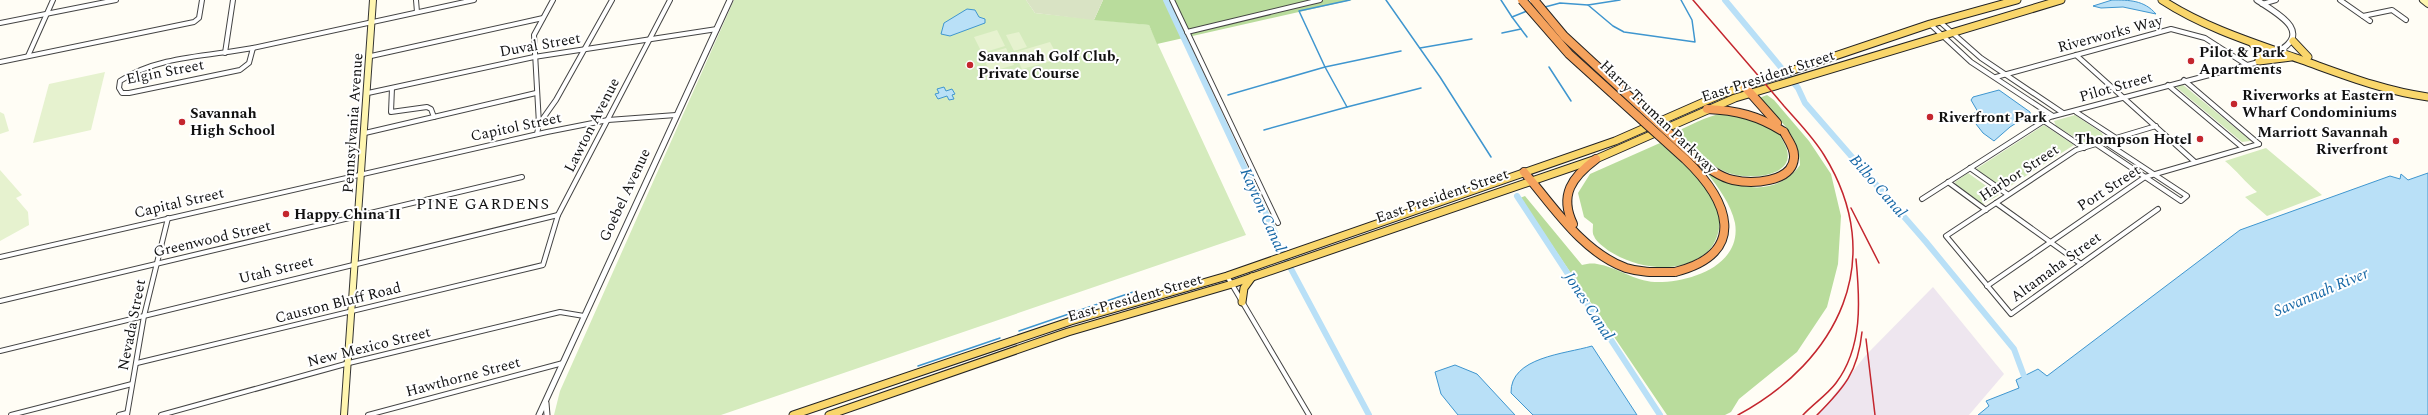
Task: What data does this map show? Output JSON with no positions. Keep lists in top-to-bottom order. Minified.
{"streets":{"highway":["Harry Truman Parkway"],"main road":["East President Street","Pennsylvania Avenue"],"street":["Riverworks Way","Duval Street","Elgin Street","Pilot Street","Lawton Avenue","Capitol Street","Harbor Street","Port Street","Goebel Avenue","Capital Street","Greenwood Street","Altamaha Street","Utah Street","Causton Bluff Road","Nevada Street","New Mexico Street","Hawthorne Street"]},"crossings":[["Riverworks Way","Pilot Street"],["Duval Street","Pennsylvania Avenue"],["Duval Street","Lawton Avenue"],["Duval Street","Goebel Avenue"],["Elgin Street","Pennsylvania Avenue"],["East President Street","Harry Truman Parkway"],["Pilot Street","Port Street"],["Pennsylvania Avenue","Capitol Street"],["Pennsylvania Avenue","Capital Street"],["Pennsylvania Avenue","Greenwood Street"],["Pennsylvania Avenue","Utah Street"],["Pennsylvania Avenue","Causton Bluff Road"],["Pennsylvania Avenue","New Mexico Street"],["Lawton Avenue","Capitol Street"],["Lawton Avenue","Utah Street"],["Lawton Avenue","Causton Bluff Road"],["Capitol Street","Goebel Avenue"],["Capitol Street","Capital Street"],["Harbor Street","Altamaha Street"],["Port Street","Altamaha Street"],["Goebel Avenue","New Mexico Street"],["Goebel Avenue","Hawthorne Street"],["Capital Street","Nevada Street"],["Greenwood Street","Nevada Street"],["Utah Street","Nevada Street"],["Causton Bluff Road","Nevada Street"]],"districts":["PINE GARDENS"],"water":["Bilbo Canal","Kayton Canal","Savannah River","Jones Canal"],"places":["Pilot & Park Apartments","Savannah Golf Club, Private Course","Riverworks at Eastern Wharf Condominiums","Riverfront Park","Savannah High School","Thompson Hotel","Marriott Savannah Riverfront","Happy China II"]}
